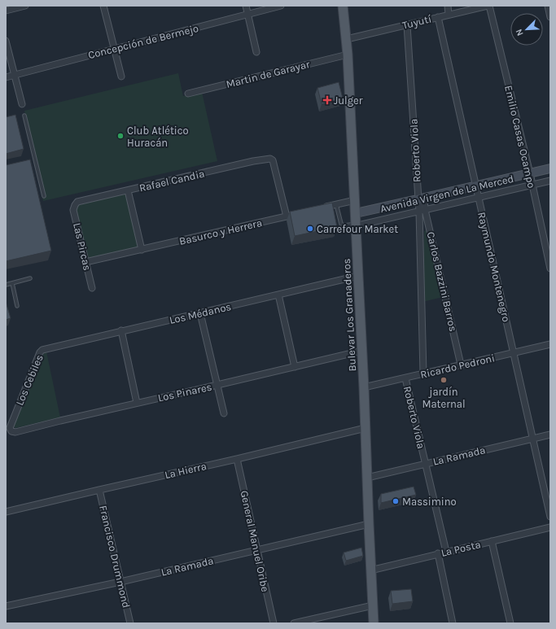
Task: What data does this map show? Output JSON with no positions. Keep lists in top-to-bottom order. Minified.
{"streets":{"main road":["Avenida Virgen de La Merced","Bulevar Los Granaderos"],"street":["Tuyutí","Concepción de Bermejo","Martin de Garayar","Emilio Casas Ocampo","Roberto Viola","Rafael Candia","Basurco y Herrera","Las Pircas","Raymundo Montenegro","Carlos Bazzini Barros","Los Médanos","Ricardo Pedroni","Los Cebiles","Los Pinares","La Ramada","La Hierra","General Manuel Oribe","La Posta","Francisco Drummond"]},"crossings":[["Tuyutí","Emilio Casas Ocampo"],["Tuyutí","Roberto Viola"],["Tuyutí","Raymundo Montenegro"],["Tuyutí","Bulevar Los Granaderos"],["Martin de Garayar","Bulevar Los Granaderos"],["Emilio Casas Ocampo","Avenida Virgen de La Merced"],["Roberto Viola","Avenida Virgen de La Merced"],["Roberto Viola","Carlos Bazzini Barros"],["Roberto Viola","Ricardo Pedroni"],["Roberto Viola","La Ramada"],["Roberto Viola","La Posta"],["Rafael Candia","Basurco y Herrera"],["Rafael Candia","Las Pircas"],["Avenida Virgen de La Merced","Raymundo Montenegro"],["Avenida Virgen de La Merced","Carlos Bazzini Barros"],["Avenida Virgen de La Merced","Bulevar Los Granaderos"],["Basurco y Herrera","Las Pircas"],["Raymundo Montenegro","Ricardo Pedroni"],["Raymundo Montenegro","La Ramada"],["Carlos Bazzini Barros","Ricardo Pedroni"],["Los Médanos","Bulevar Los Granaderos"],["Los Médanos","Los Cebiles"],["Bulevar Los Granaderos","Ricardo Pedroni"],["Bulevar Los Granaderos","Los Pinares"],["Bulevar Los Granaderos","La Ramada"],["Bulevar Los Granaderos","La Hierra"],["Bulevar Los Granaderos","La Posta"],["Los Cebiles","Los Pinares"],["La Ramada","General Manuel Oribe"],["La Ramada","Francisco Drummond"],["La Hierra","General Manuel Oribe"],["La Hierra","Francisco Drummond"]],"places":{"health":["Julger"],"other":["Club Atlético Huracán","Carrefour Market","jardín Maternal","Massimino"]},"north":"bottom left"}
